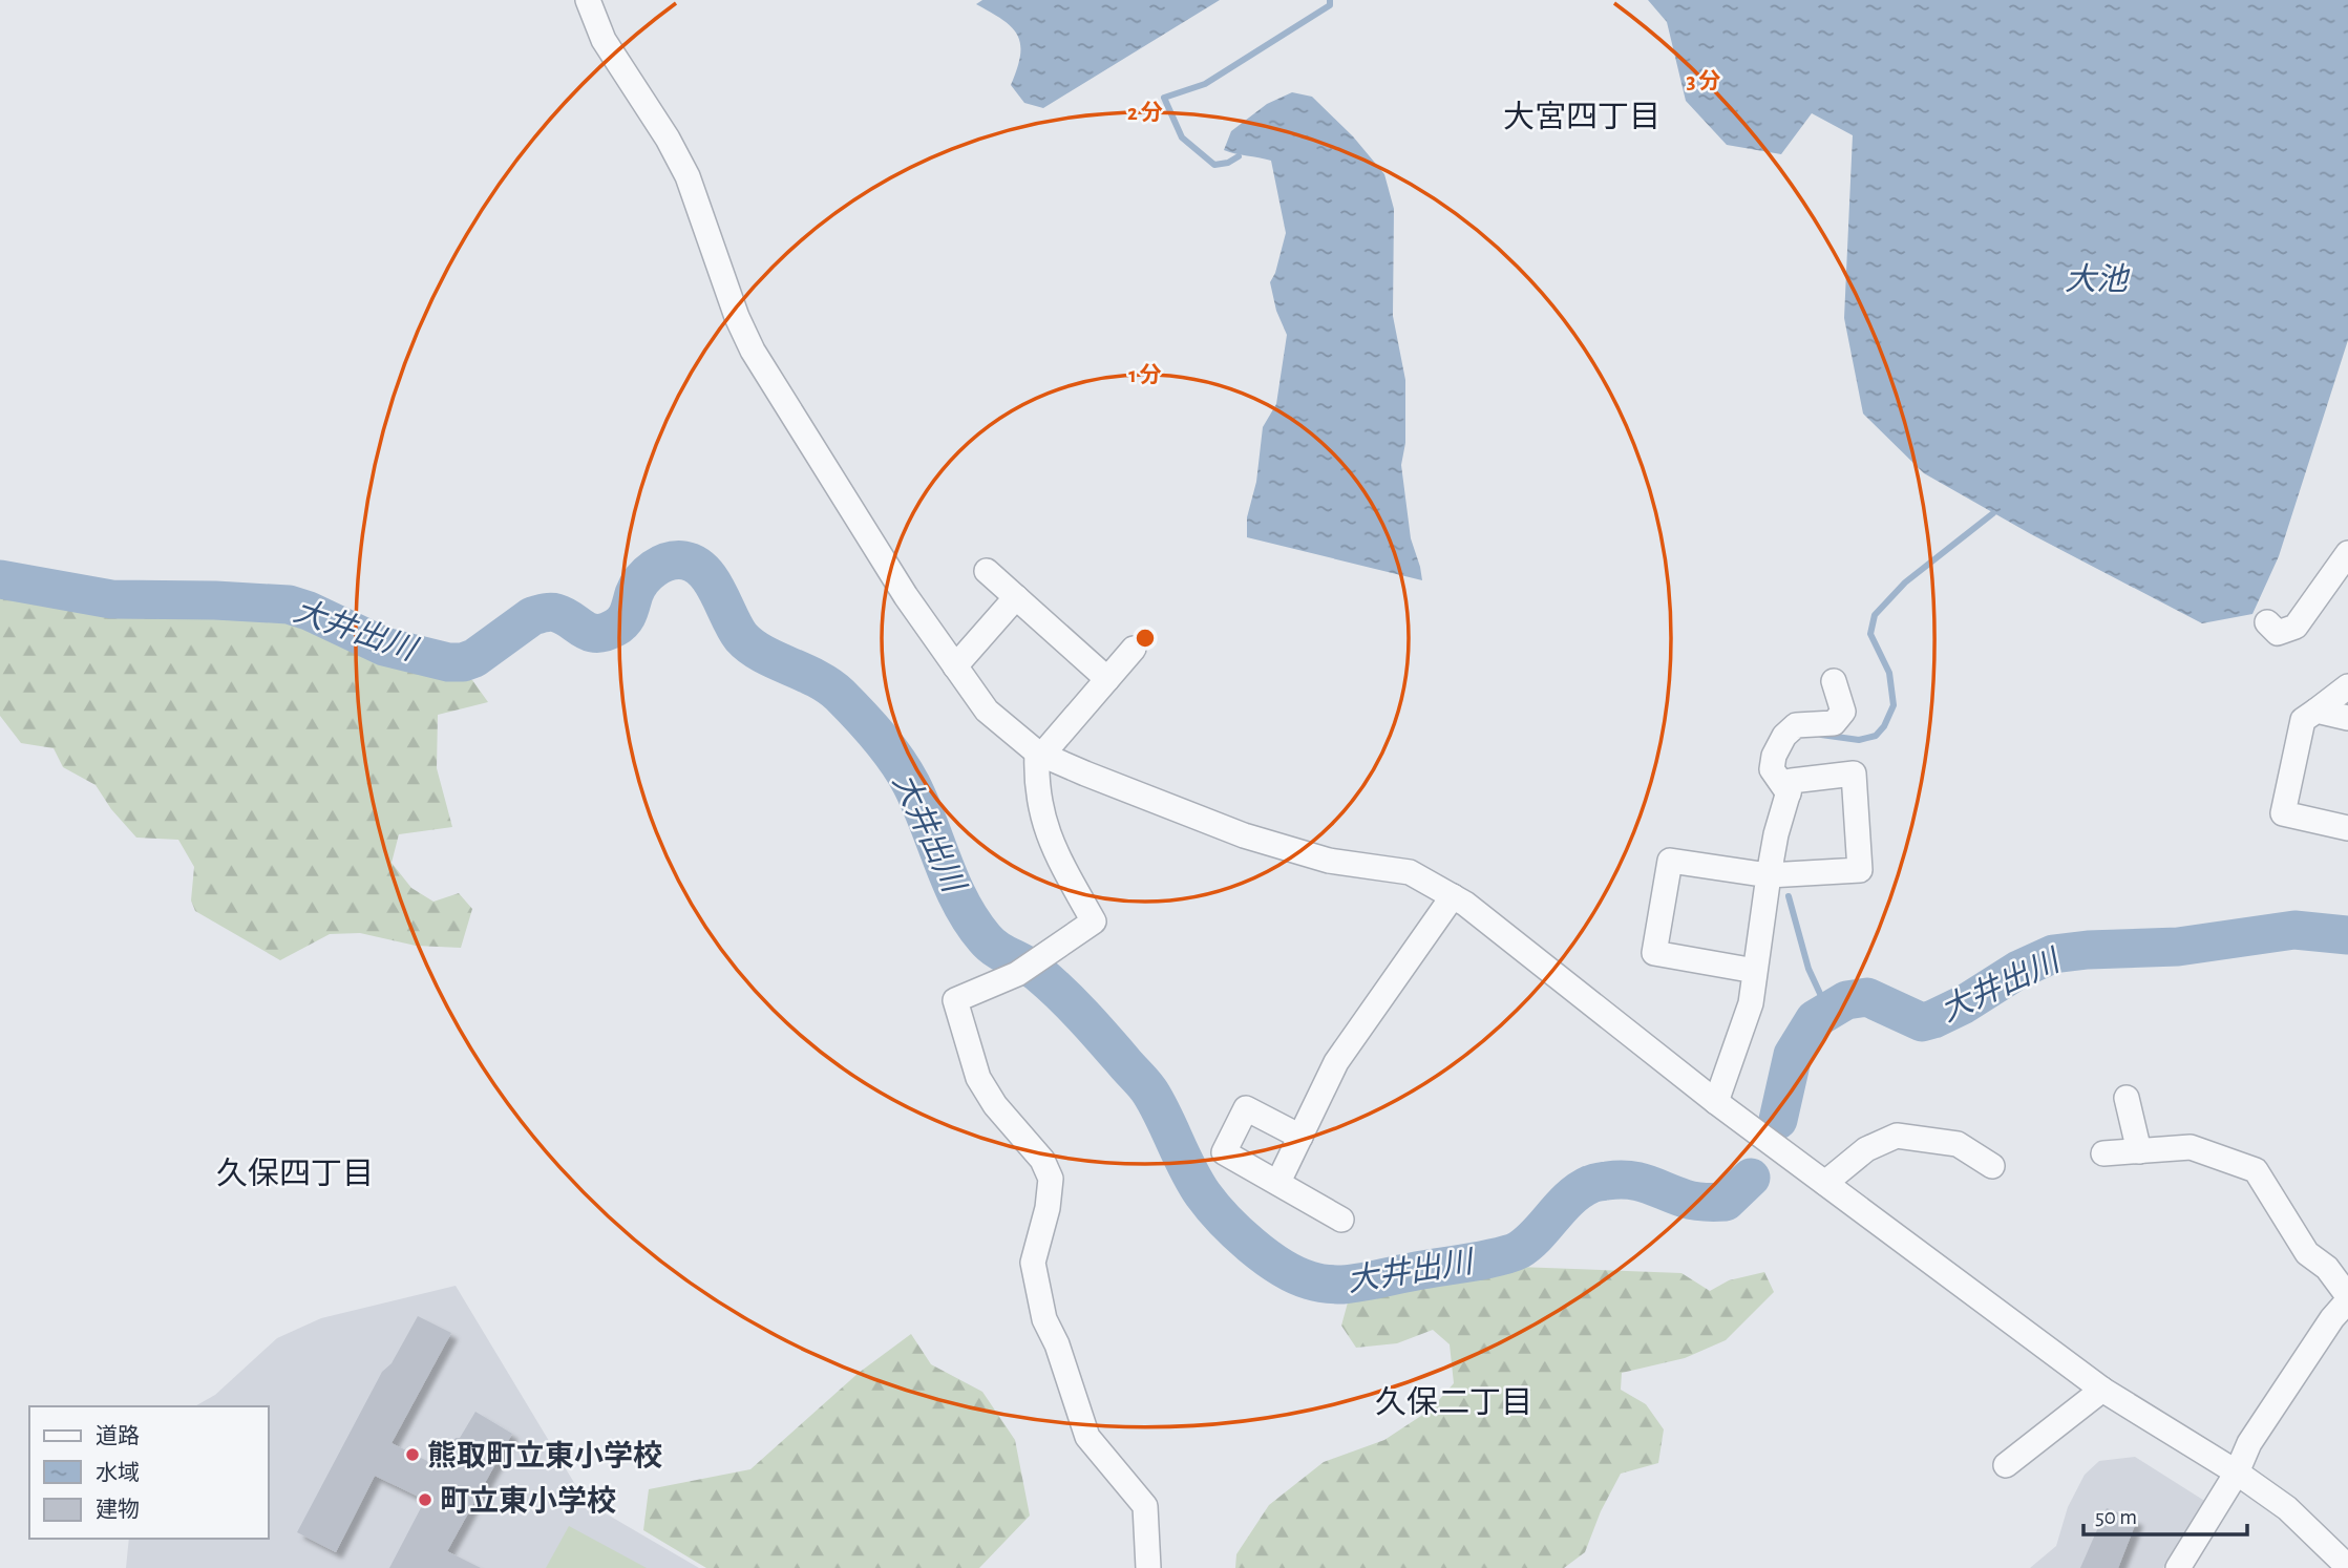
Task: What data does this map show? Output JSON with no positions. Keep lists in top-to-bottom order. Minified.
{"districts":["大宮四丁目","久保四丁目","久保二丁目"],"water":["大池","大井出川"],"places":["熊取町立東小学校","町立東小学校"],"legend":["道路","水域","建物"],"scale_bar":"50 m","rings":["3 分","2 分","1 分"]}
